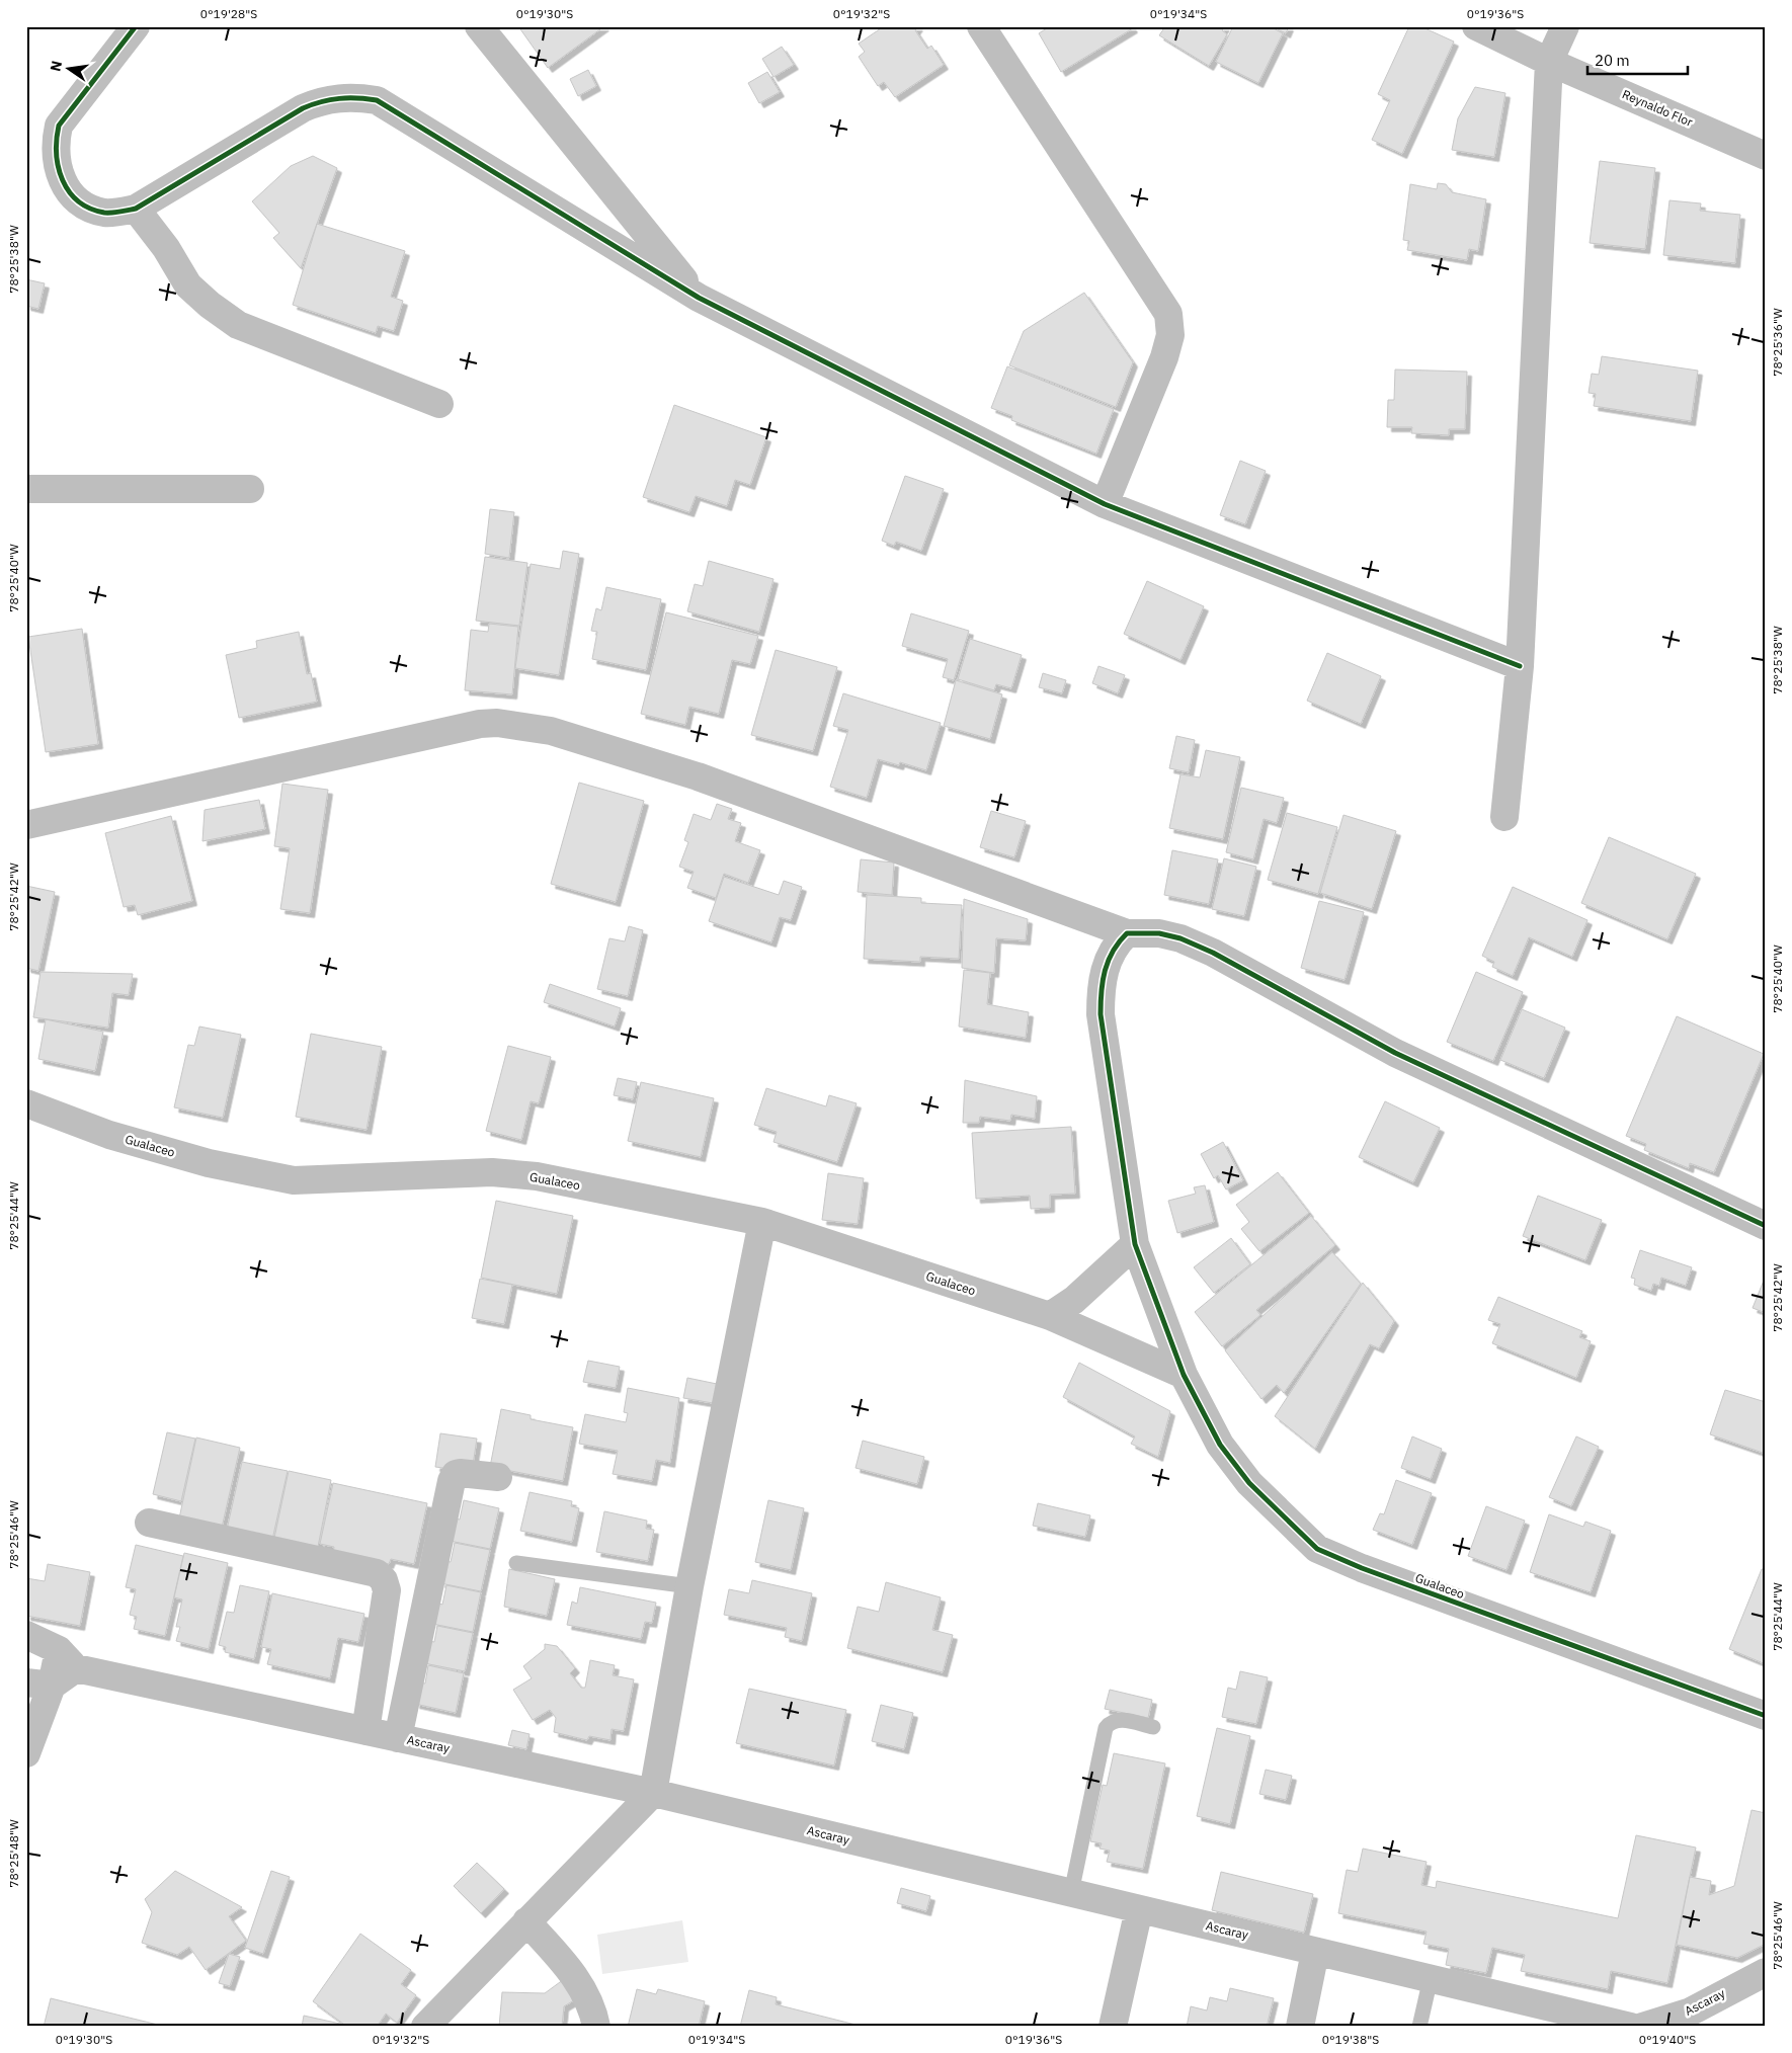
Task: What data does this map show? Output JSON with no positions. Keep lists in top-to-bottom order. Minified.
{"streets":{"street":["Reynaldo Flor","Gualaceo","Ascaray"]},"scale_bar":"20 m","north":"left","coordinates":["0°19'28\"S","0°19'30\"S","0°19'32\"S","0°19'34\"S","0°19'36\"S","78°25'38\"W","78°25'36\"W","78°25'40\"W","78°25'42\"W","78°25'44\"W","78°25'46\"W","78°25'48\"W","0°19'38\"S","0°19'40\"S"]}
